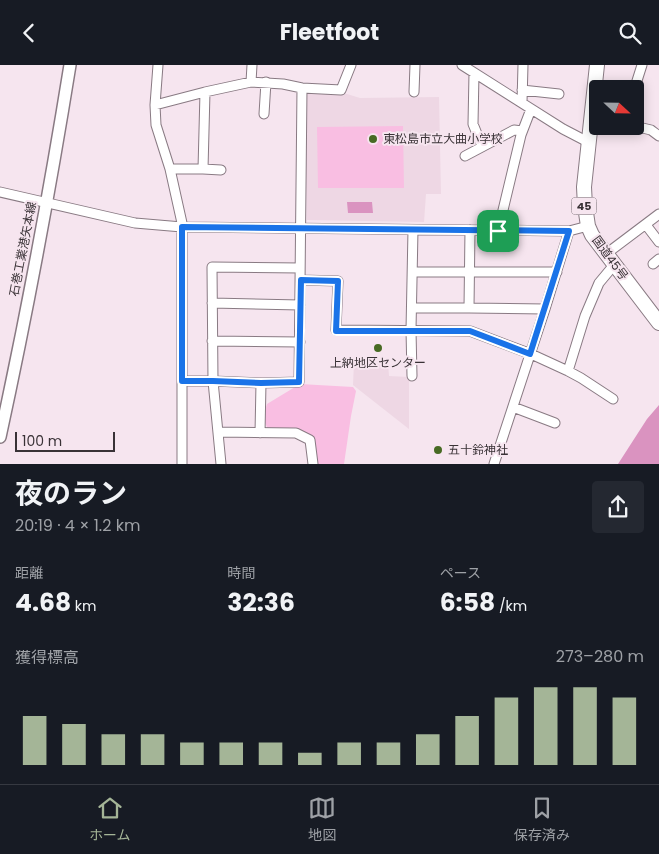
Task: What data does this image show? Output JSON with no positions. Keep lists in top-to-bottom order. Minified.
{"streets":{"highway":["45","国道45号"],"main road":["石巻工業港矢本線"]},"places":["東松島市立大曲小学校","上納地区センター","五十鈴神社"],"scale_bar":"100 m","north":"right","page":{"header":"Fleetfoot","scale":"100 m","heading":["夜のラン","20:19 · 4 × 1.2 km"],"stats":[["距離","4.68 km"],["時間","32:36"],["ペース","6:58 /km"]],"chart":["獲得標高","273–280 m"],"tabs":["ホーム","地図","保存済み"]}}
